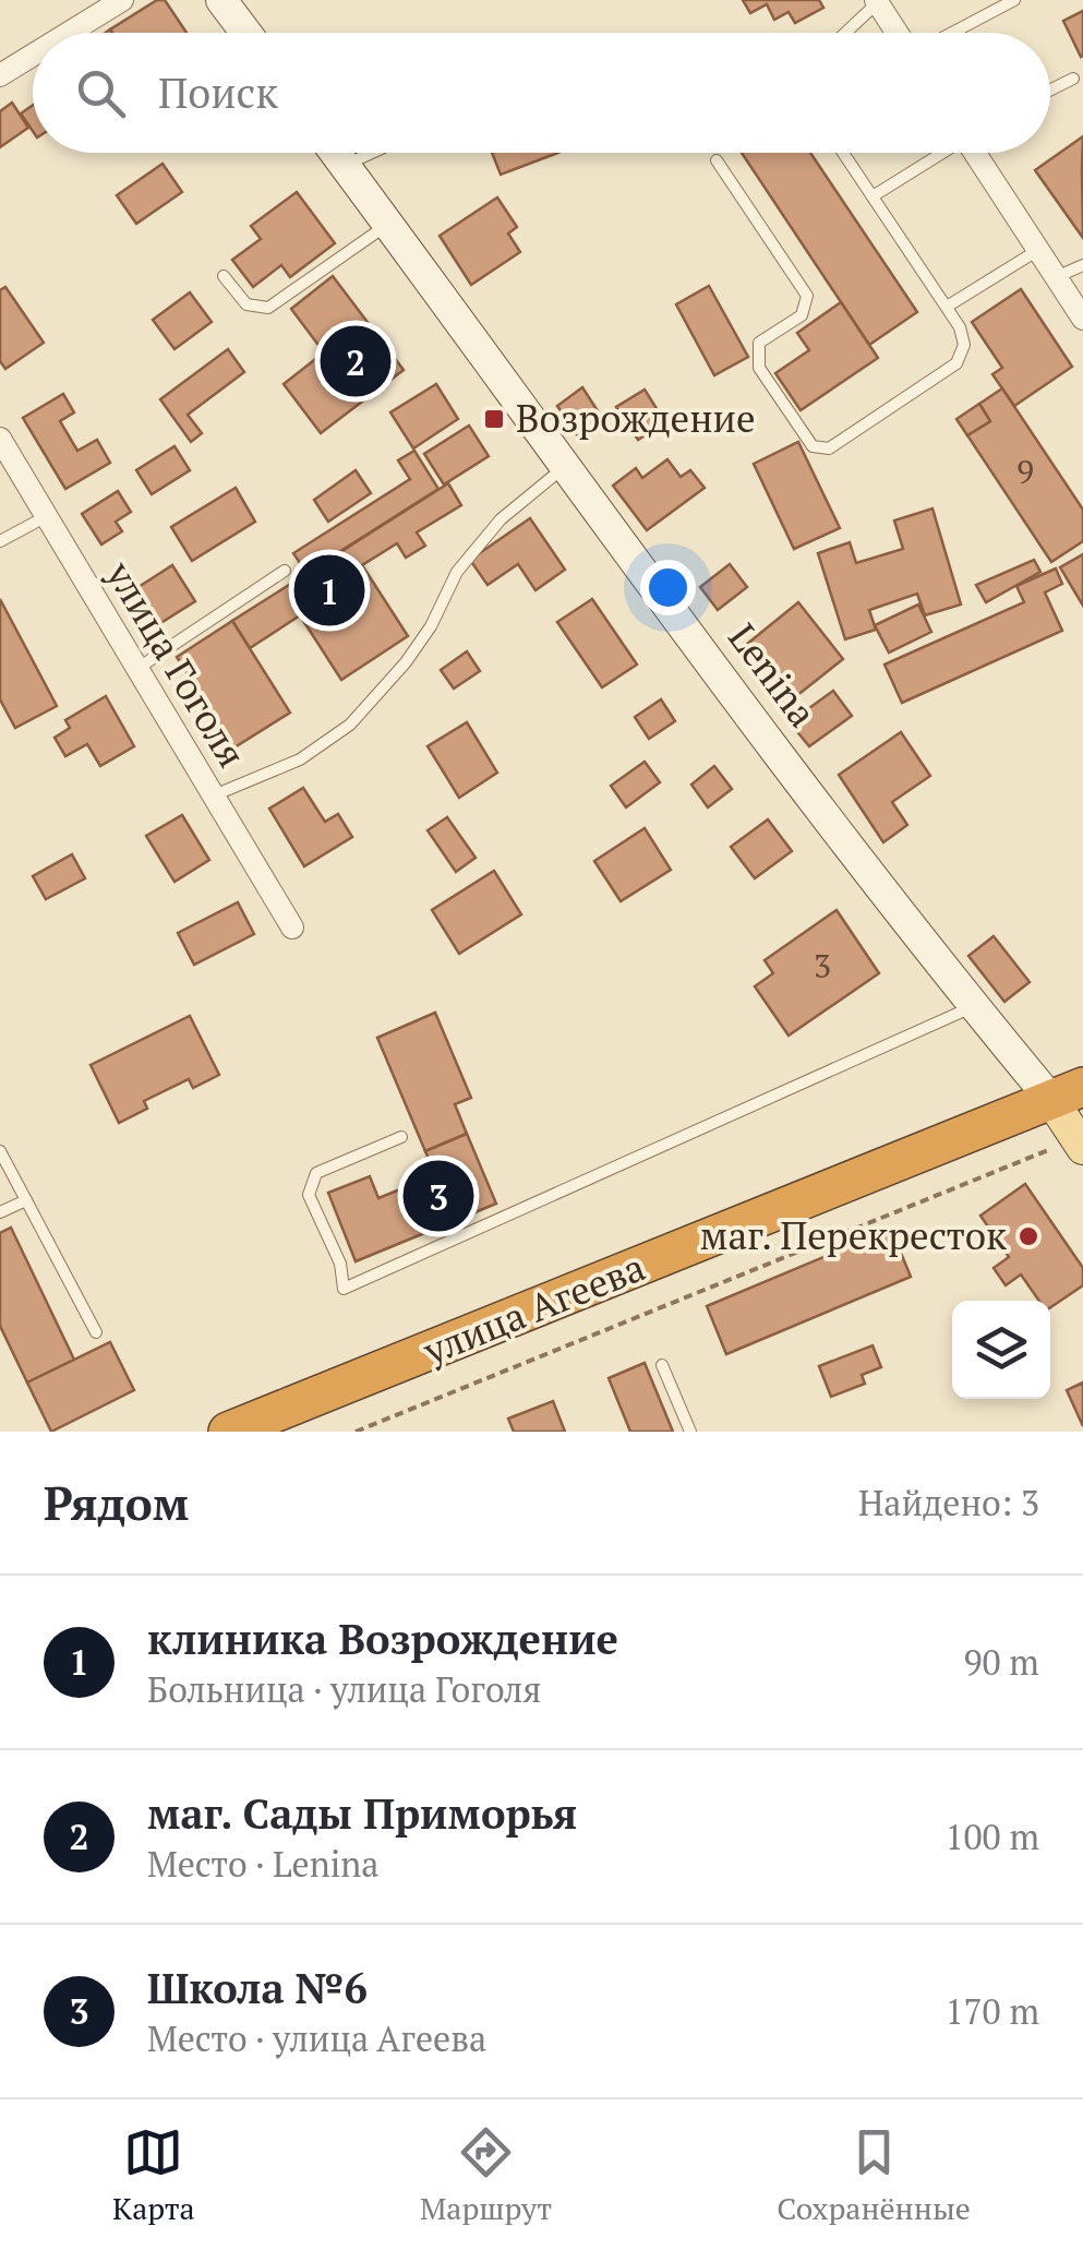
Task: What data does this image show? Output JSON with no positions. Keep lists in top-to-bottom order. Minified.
{"streets":{"highway":["улица Агеева"],"main road":["Lenina"],"street":["улица Гоголя"]},"crossings":[["Lenina","улица Агеева"]],"places":{"transit":["Возрождение"],"other":["маг. Перекресток"]},"house_numbers":["9","3"],"page":{"search":"Поиск","pins":["2","1","3"],"heading":["Рядом","Найдено: 3"],"list":[{"mark":"1","name":"клиника Возрождение","note":"Больница · улица Гоголя","value":"90 m"},{"mark":"2","name":"маг. Сады Приморья","note":"Место · Lenina","value":"100 m"},{"mark":"3","name":"Школа №6","note":"Место · улица Агеева","value":"170 m"}],"nav":["Карта","Маршрут","Сохранённые"]}}
